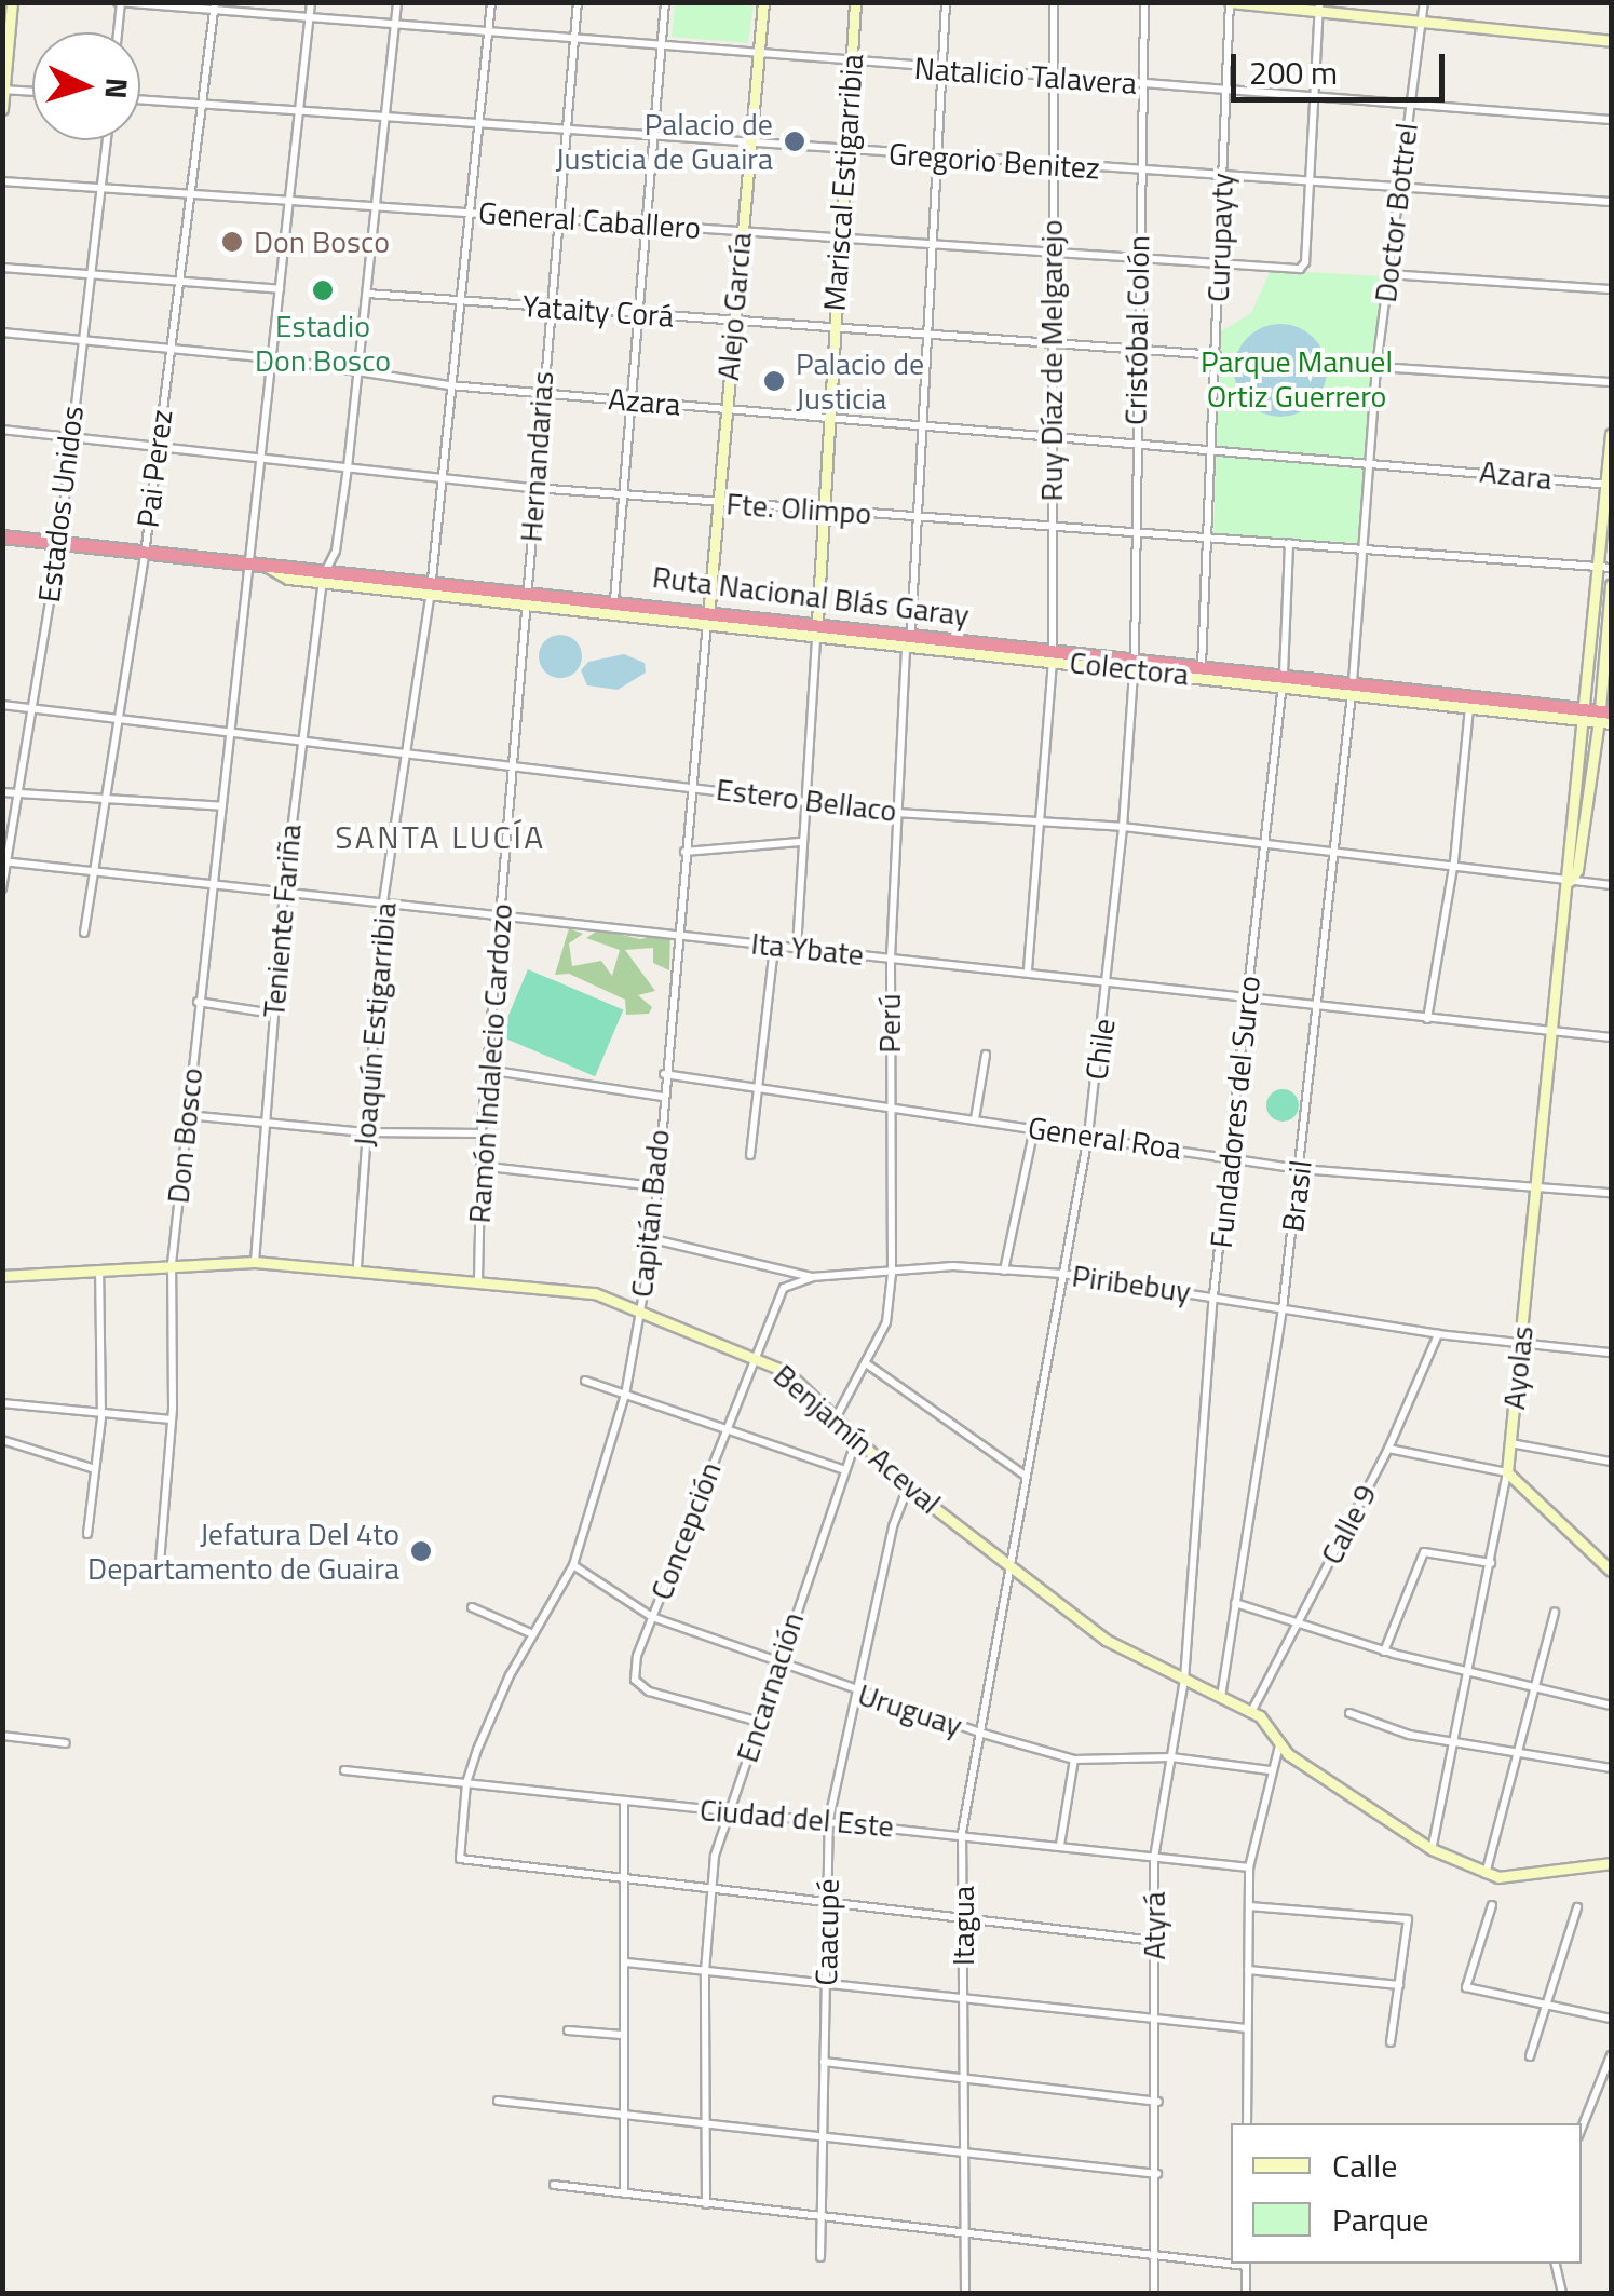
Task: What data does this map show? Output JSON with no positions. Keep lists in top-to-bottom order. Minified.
{"streets":{"highway":["Ruta Nacional Blás Garay"],"street":["Natalicio Talavera","Gregorio Benitez","Mariscal Estigarribia","Doctor Bottrel","General Caballero","Curupayty","Alejo García","Yataity Corá","Cristóbal Colón","Ruy Díaz de Melgarejo","Azara","Hernandarias","Pai Perez","Estados Unidos","Fte. Olimpo","Colectora","Estero Bellaco","Teniente Fariña","Ita Ybate","Perú","Joaquín Estigarribia","Chile","Ramón Indalecio Cardozo","Fundadores del Surco","Don Bosco","General Roa","Brasil","Capitán Bado","Piribebuy","Ayolas","Benjamín Aceval","Calle 9","Concepción","Encarnación","Uruguay","Ciudad del Este","Itagua","Atyrá","Caacupé"]},"crossings":[["Natalicio Talavera","Mariscal Estigarribia"],["Natalicio Talavera","Doctor Bottrel"],["Natalicio Talavera","Curupayty"],["Natalicio Talavera","Alejo García"],["Natalicio Talavera","Cristóbal Colón"],["Natalicio Talavera","Ruy Díaz de Melgarejo"],["Natalicio Talavera","Hernandarias"],["Natalicio Talavera","Pai Perez"],["Natalicio Talavera","Teniente Fariña"],["Natalicio Talavera","Perú"],["Natalicio Talavera","Joaquín Estigarribia"],["Natalicio Talavera","Don Bosco"],["Gregorio Benitez","Mariscal Estigarribia"],["Gregorio Benitez","Doctor Bottrel"],["Gregorio Benitez","General Caballero"],["Gregorio Benitez","Curupayty"],["Gregorio Benitez","Alejo García"],["Gregorio Benitez","Cristóbal Colón"],["Gregorio Benitez","Ruy Díaz de Melgarejo"],["Gregorio Benitez","Hernandarias"],["Gregorio Benitez","Pai Perez"],["Gregorio Benitez","Teniente Fariña"],["Gregorio Benitez","Perú"],["Gregorio Benitez","Joaquín Estigarribia"],["Gregorio Benitez","Don Bosco"],["Mariscal Estigarribia","General Caballero"],["Mariscal Estigarribia","Yataity Corá"],["Mariscal Estigarribia","Azara"],["Mariscal Estigarribia","Fte. Olimpo"],["Mariscal Estigarribia","Ruta Nacional Blás Garay"],["Doctor Bottrel","Azara"],["Doctor Bottrel","Fte. Olimpo"],["Doctor Bottrel","Ruta Nacional Blás Garay"],["Doctor Bottrel","Brasil"],["General Caballero","Curupayty"],["General Caballero","Alejo García"],["General Caballero","Cristóbal Colón"],["General Caballero","Ruy Díaz de Melgarejo"],["General Caballero","Hernandarias"],["General Caballero","Pai Perez"],["General Caballero","Estados Unidos"],["General Caballero","Teniente Fariña"],["General Caballero","Perú"],["General Caballero","Joaquín Estigarribia"],["General Caballero","Don Bosco"],["Curupayty","Yataity Corá"],["Curupayty","Azara"],["Curupayty","Fte. Olimpo"],["Curupayty","Ruta Nacional Blás Garay"],["Alejo García","Yataity Corá"],["Alejo García","Azara"],["Alejo García","Fte. Olimpo"],["Alejo García","Ruta Nacional Blás Garay"],["Alejo García","Capitán Bado"],["Yataity Corá","Cristóbal Colón"],["Yataity Corá","Ruy Díaz de Melgarejo"],["Yataity Corá","Hernandarias"],["Yataity Corá","Teniente Fariña"],["Yataity Corá","Perú"],["Yataity Corá","Joaquín Estigarribia"],["Cristóbal Colón","Azara"],["Cristóbal Colón","Fte. Olimpo"],["Cristóbal Colón","Ruta Nacional Blás Garay"],["Cristóbal Colón","Colectora"],["Cristóbal Colón","Chile"],["Ruy Díaz de Melgarejo","Azara"],["Ruy Díaz de Melgarejo","Fte. Olimpo"],["Ruy Díaz de Melgarejo","Ruta Nacional Blás Garay"],["Ruy Díaz de Melgarejo","Estero Bellaco"],["Ruy Díaz de Melgarejo","Ita Ybate"],["Azara","Hernandarias"],["Azara","Pai Perez"],["Azara","Estados Unidos"],["Azara","Teniente Fariña"],["Azara","Perú"],["Azara","Joaquín Estigarribia"],["Azara","Don Bosco"],["Hernandarias","Fte. Olimpo"],["Hernandarias","Ruta Nacional Blás Garay"],["Hernandarias","Ramón Indalecio Cardozo"],["Pai Perez","Fte. Olimpo"],["Pai Perez","Ruta Nacional Blás Garay"],["Pai Perez","Estero Bellaco"],["Pai Perez","Ita Ybate"],["Estados Unidos","Fte. Olimpo"],["Estados Unidos","Ruta Nacional Blás Garay"],["Estados Unidos","Estero Bellaco"],["Estados Unidos","Ita Ybate"],["Fte. Olimpo","Teniente Fariña"],["Fte. Olimpo","Perú"],["Fte. Olimpo","Joaquín Estigarribia"],["Fte. Olimpo","Fundadores del Surco"],["Fte. Olimpo","Don Bosco"],["Ruta Nacional Blás Garay","Colectora"],["Ruta Nacional Blás Garay","Teniente Fariña"],["Ruta Nacional Blás Garay","Perú"],["Ruta Nacional Blás Garay","Joaquín Estigarribia"],["Ruta Nacional Blás Garay","Chile"],["Ruta Nacional Blás Garay","Ramón Indalecio Cardozo"],["Ruta Nacional Blás Garay","Fundadores del Surco"],["Ruta Nacional Blás Garay","Don Bosco"],["Ruta Nacional Blás Garay","Brasil"],["Ruta Nacional Blás Garay","Capitán Bado"],["Colectora","Chile"],["Colectora","Fundadores del Surco"],["Estero Bellaco","Teniente Fariña"],["Estero Bellaco","Perú"],["Estero Bellaco","Joaquín Estigarribia"],["Estero Bellaco","Chile"],["Estero Bellaco","Ramón Indalecio Cardozo"],["Estero Bellaco","Fundadores del Surco"],["Estero Bellaco","Don Bosco"],["Estero Bellaco","Brasil"],["Estero Bellaco","Capitán Bado"],["Estero Bellaco","Ayolas"],["Teniente Fariña","Ita Ybate"],["Teniente Fariña","Benjamín Aceval"],["Ita Ybate","Perú"],["Ita Ybate","Joaquín Estigarribia"],["Ita Ybate","Chile"],["Ita Ybate","Ramón Indalecio Cardozo"],["Ita Ybate","Fundadores del Surco"],["Ita Ybate","Don Bosco"],["Ita Ybate","Brasil"],["Ita Ybate","Capitán Bado"],["Ita Ybate","Ayolas"],["Perú","General Roa"],["Perú","Piribebuy"],["Perú","Benjamín Aceval"],["Joaquín Estigarribia","Benjamín Aceval"],["Chile","General Roa"],["Chile","Piribebuy"],["Chile","Benjamín Aceval"],["Chile","Itagua"],["Ramón Indalecio Cardozo","Benjamín Aceval"],["Fundadores del Surco","General Roa"],["Fundadores del Surco","Piribebuy"],["Fundadores del Surco","Benjamín Aceval"],["Fundadores del Surco","Atyrá"],["Don Bosco","Benjamín Aceval"],["General Roa","Brasil"],["General Roa","Capitán Bado"],["General Roa","Ayolas"],["Brasil","Piribebuy"],["Brasil","Benjamín Aceval"],["Capitán Bado","Piribebuy"],["Capitán Bado","Benjamín Aceval"],["Capitán Bado","Uruguay"],["Capitán Bado","Ciudad del Este"],["Piribebuy","Ayolas"],["Piribebuy","Calle 9"],["Ayolas","Benjamín Aceval"],["Benjamín Aceval","Calle 9"],["Benjamín Aceval","Concepción"],["Benjamín Aceval","Encarnación"],["Benjamín Aceval","Itagua"],["Benjamín Aceval","Atyrá"],["Benjamín Aceval","Caacupé"],["Concepción","Encarnación"],["Concepción","Uruguay"],["Encarnación","Uruguay"],["Encarnación","Ciudad del Este"],["Uruguay","Itagua"],["Uruguay","Atyrá"],["Uruguay","Caacupé"],["Ciudad del Este","Itagua"],["Ciudad del Este","Atyrá"],["Ciudad del Este","Caacupé"]],"districts":["SANTA LUCÍA"],"parks":["Parque Manuel Ortiz Guerrero"],"places":["Palacio de Justicia de Guaira","Don Bosco","Estadio Don Bosco","Palacio de Justicia","Jefatura Del 4to Departamento de Guaira"],"legend":["Calle","Parque"],"scale_bar":"200 m","north":"right"}
